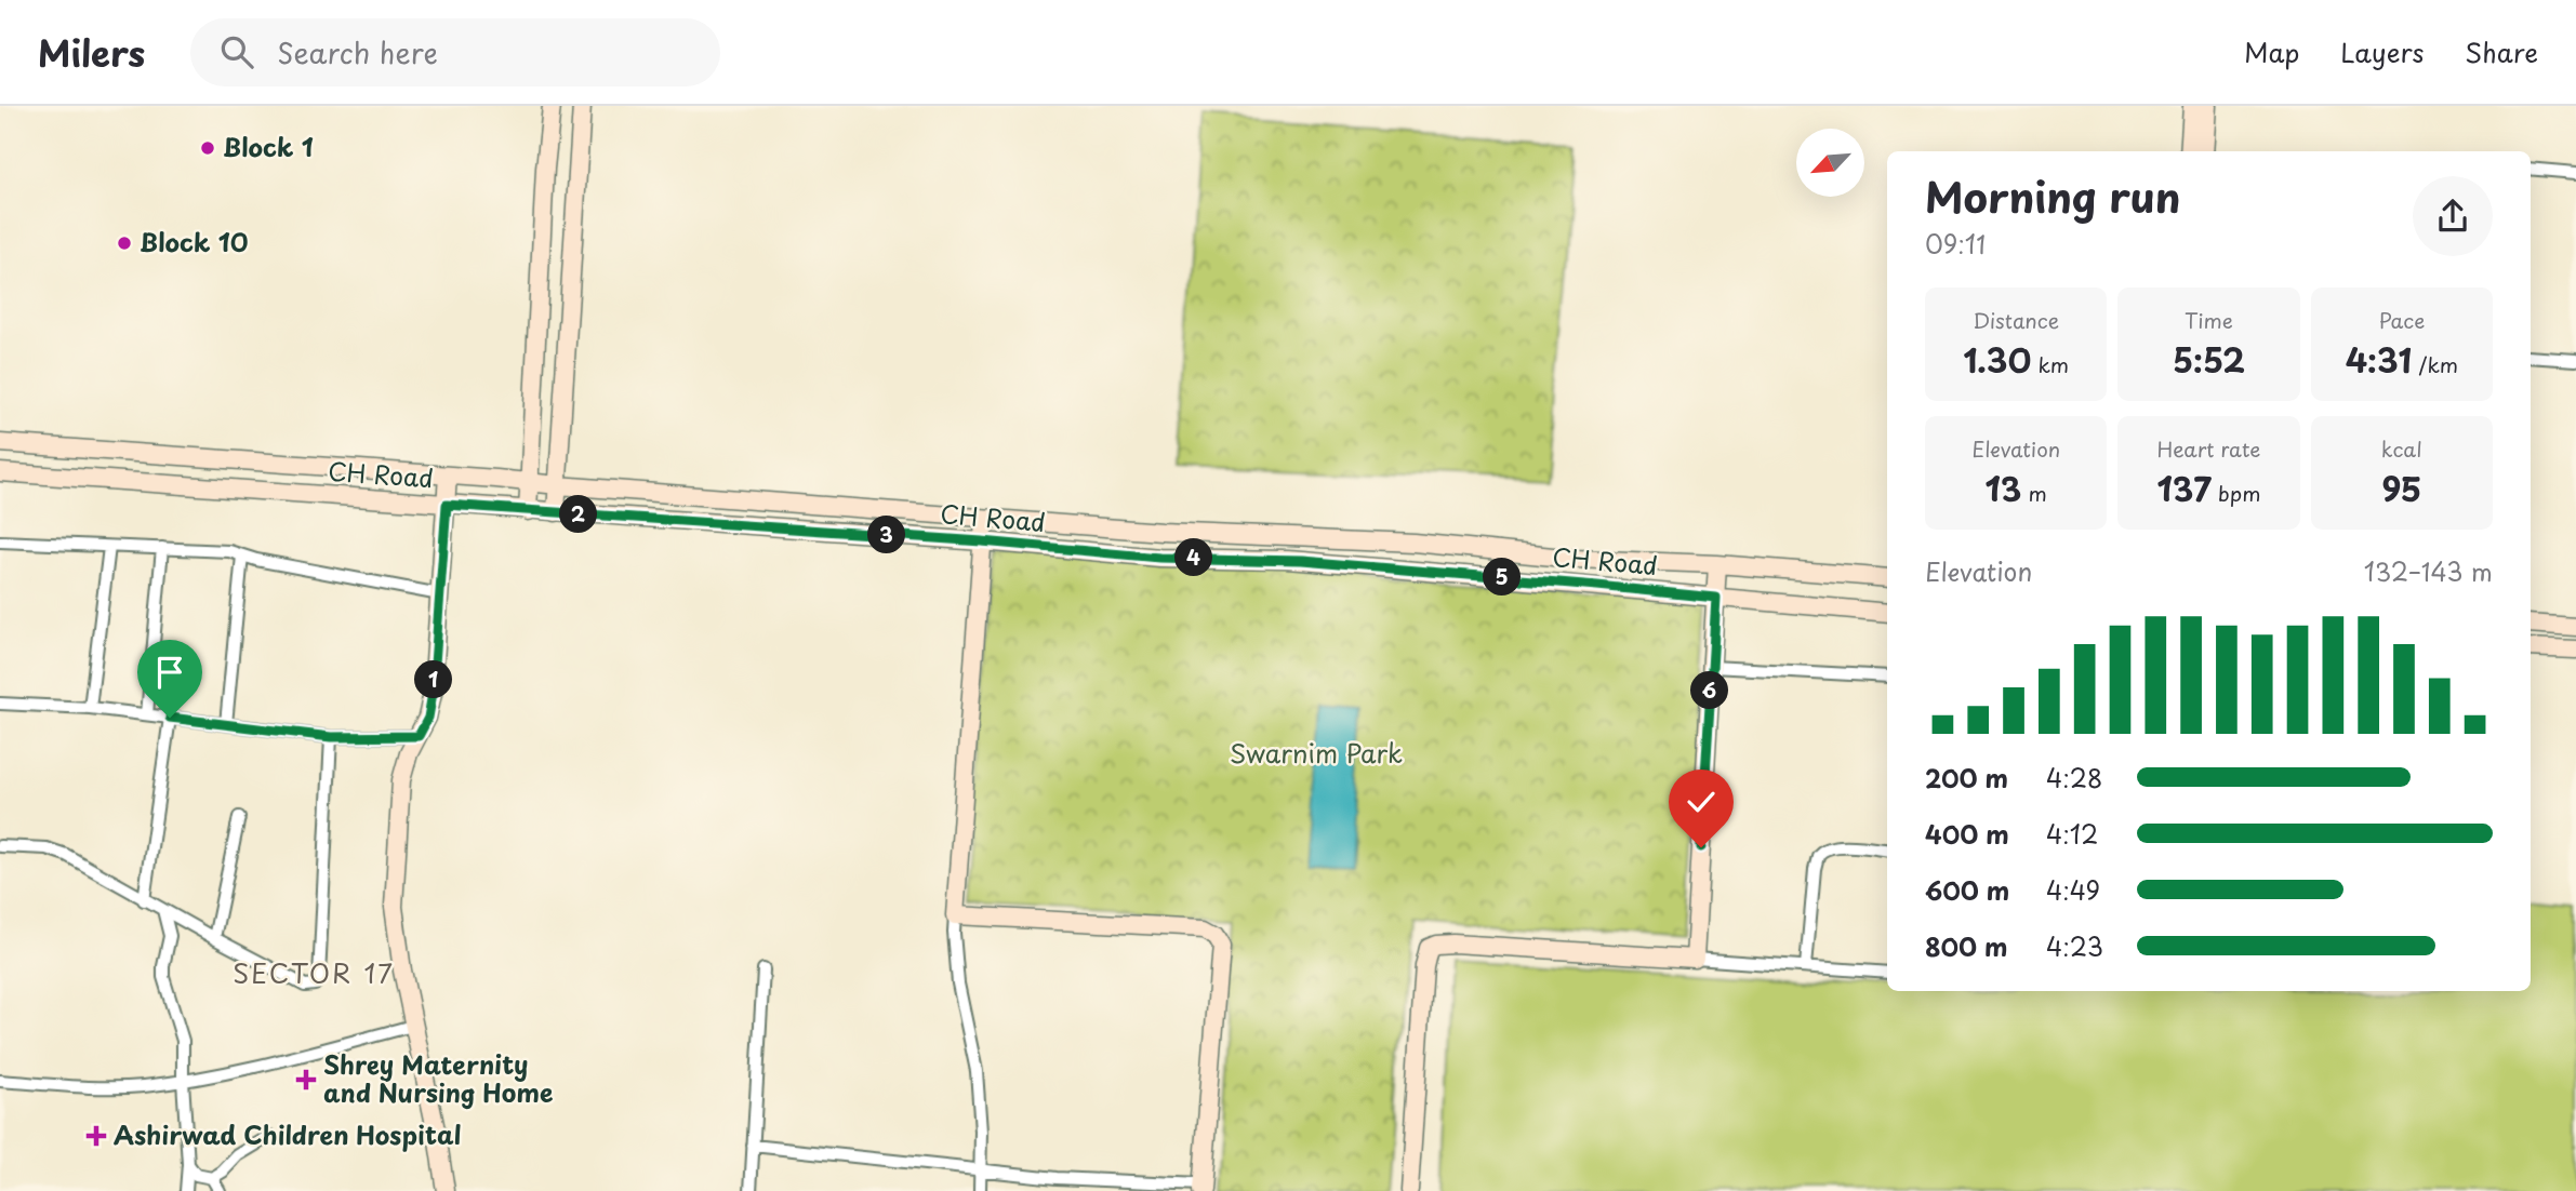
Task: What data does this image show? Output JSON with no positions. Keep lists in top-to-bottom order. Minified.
{"streets":{"street":["CH Road"]},"districts":["SECTOR 17"],"parks":["Swarnim Park"],"places":{"other":["Block 1","Block 10"],"health":["Shrey Maternity and Nursing Home","Ashirwad Children Hospital"]},"north":"bottom left","page":{"header":"Milers","search":"Search here","nav":["Map","Layers","Share"],"heading":["Morning run","09:11"],"stats":[["Distance","1.30 km"],["Time","5:52"],["Pace","4:31 /km"],["Elevation","13 m"],["Heart rate","137 bpm"],["kcal","95"]],"pins":["2","3","4","5","1","6"],"chart":["Elevation","132–143 m"],"list":[{"name":"200 m","note":"4:28"},{"name":"400 m","note":"4:12"},{"name":"600 m","note":"4:49"},{"name":"800 m","note":"4:23"}]}}
